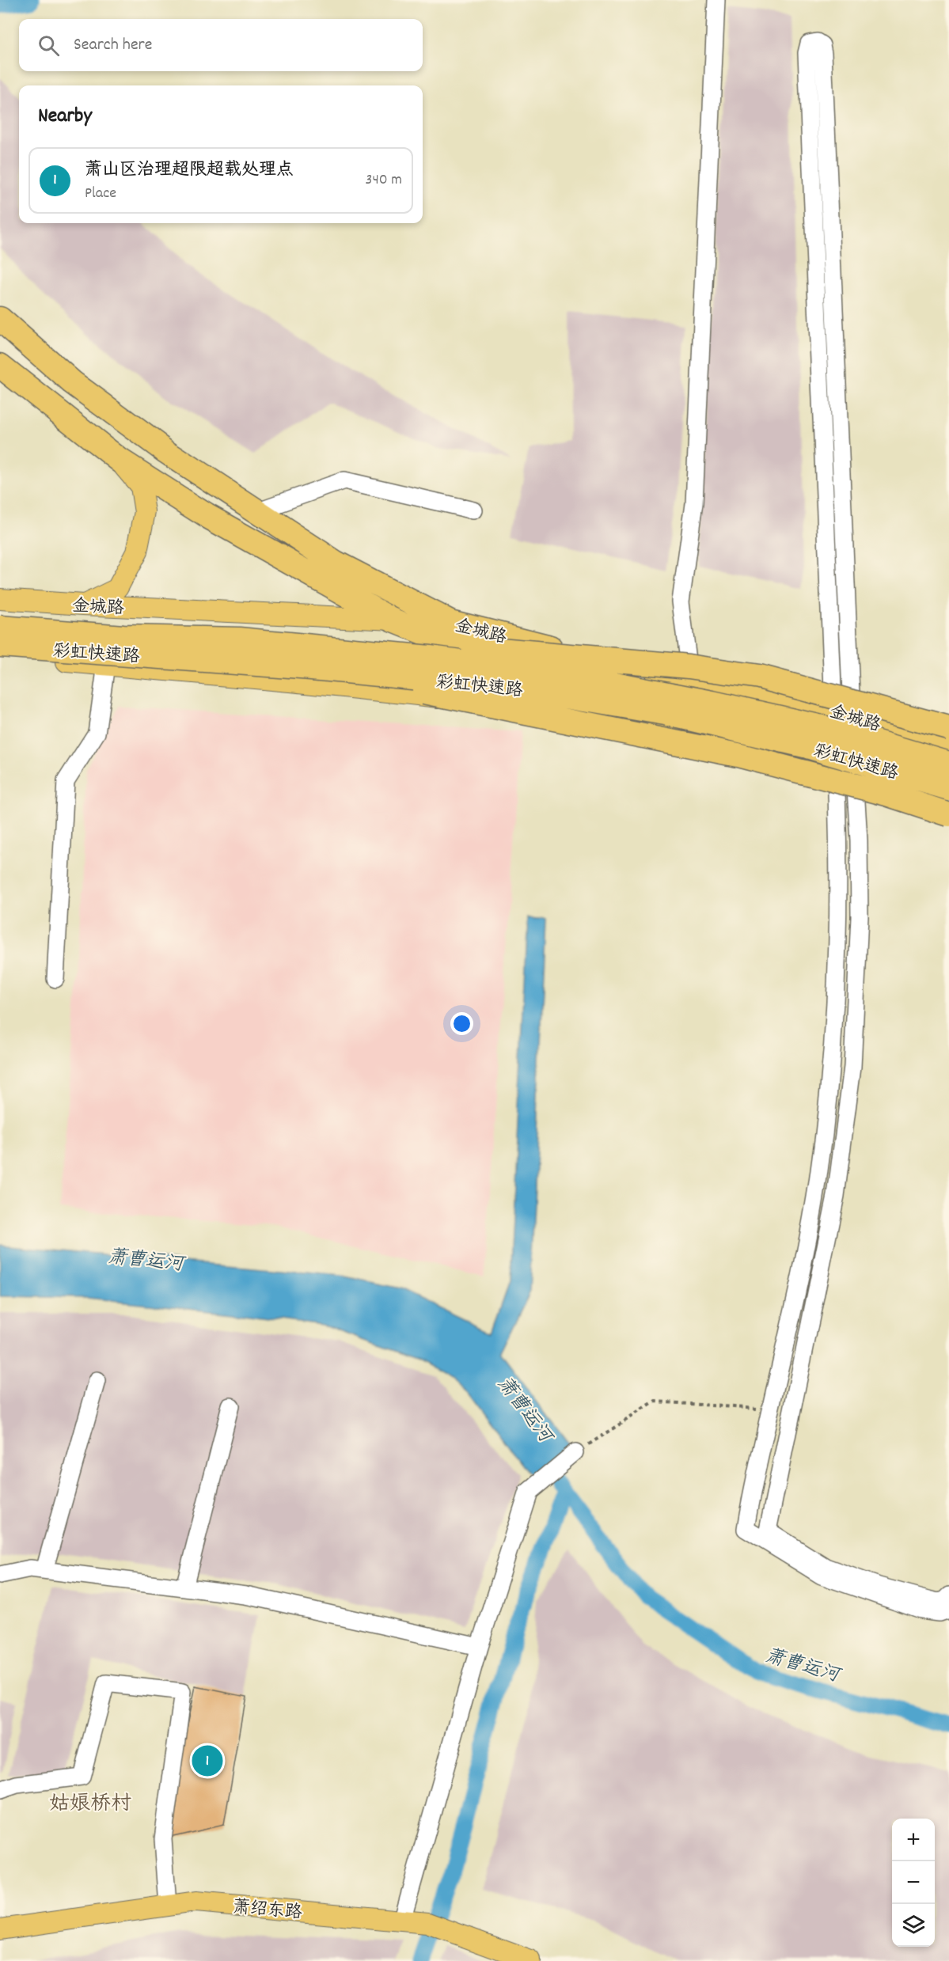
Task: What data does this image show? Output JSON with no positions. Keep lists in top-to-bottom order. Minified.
{"streets":{"highway":["金城路","彩虹快速路"],"main road":["萧绍东路"]},"districts":["姑娘桥村"],"water":["萧曹运河"],"page":{"search":"Search here","heading":"Nearby","list":[{"mark":"1","name":"萧山区治理超限超载处理点","note":"Place","value":"340 m"}],"pins":"1","map_buttons":["+","−"]}}
